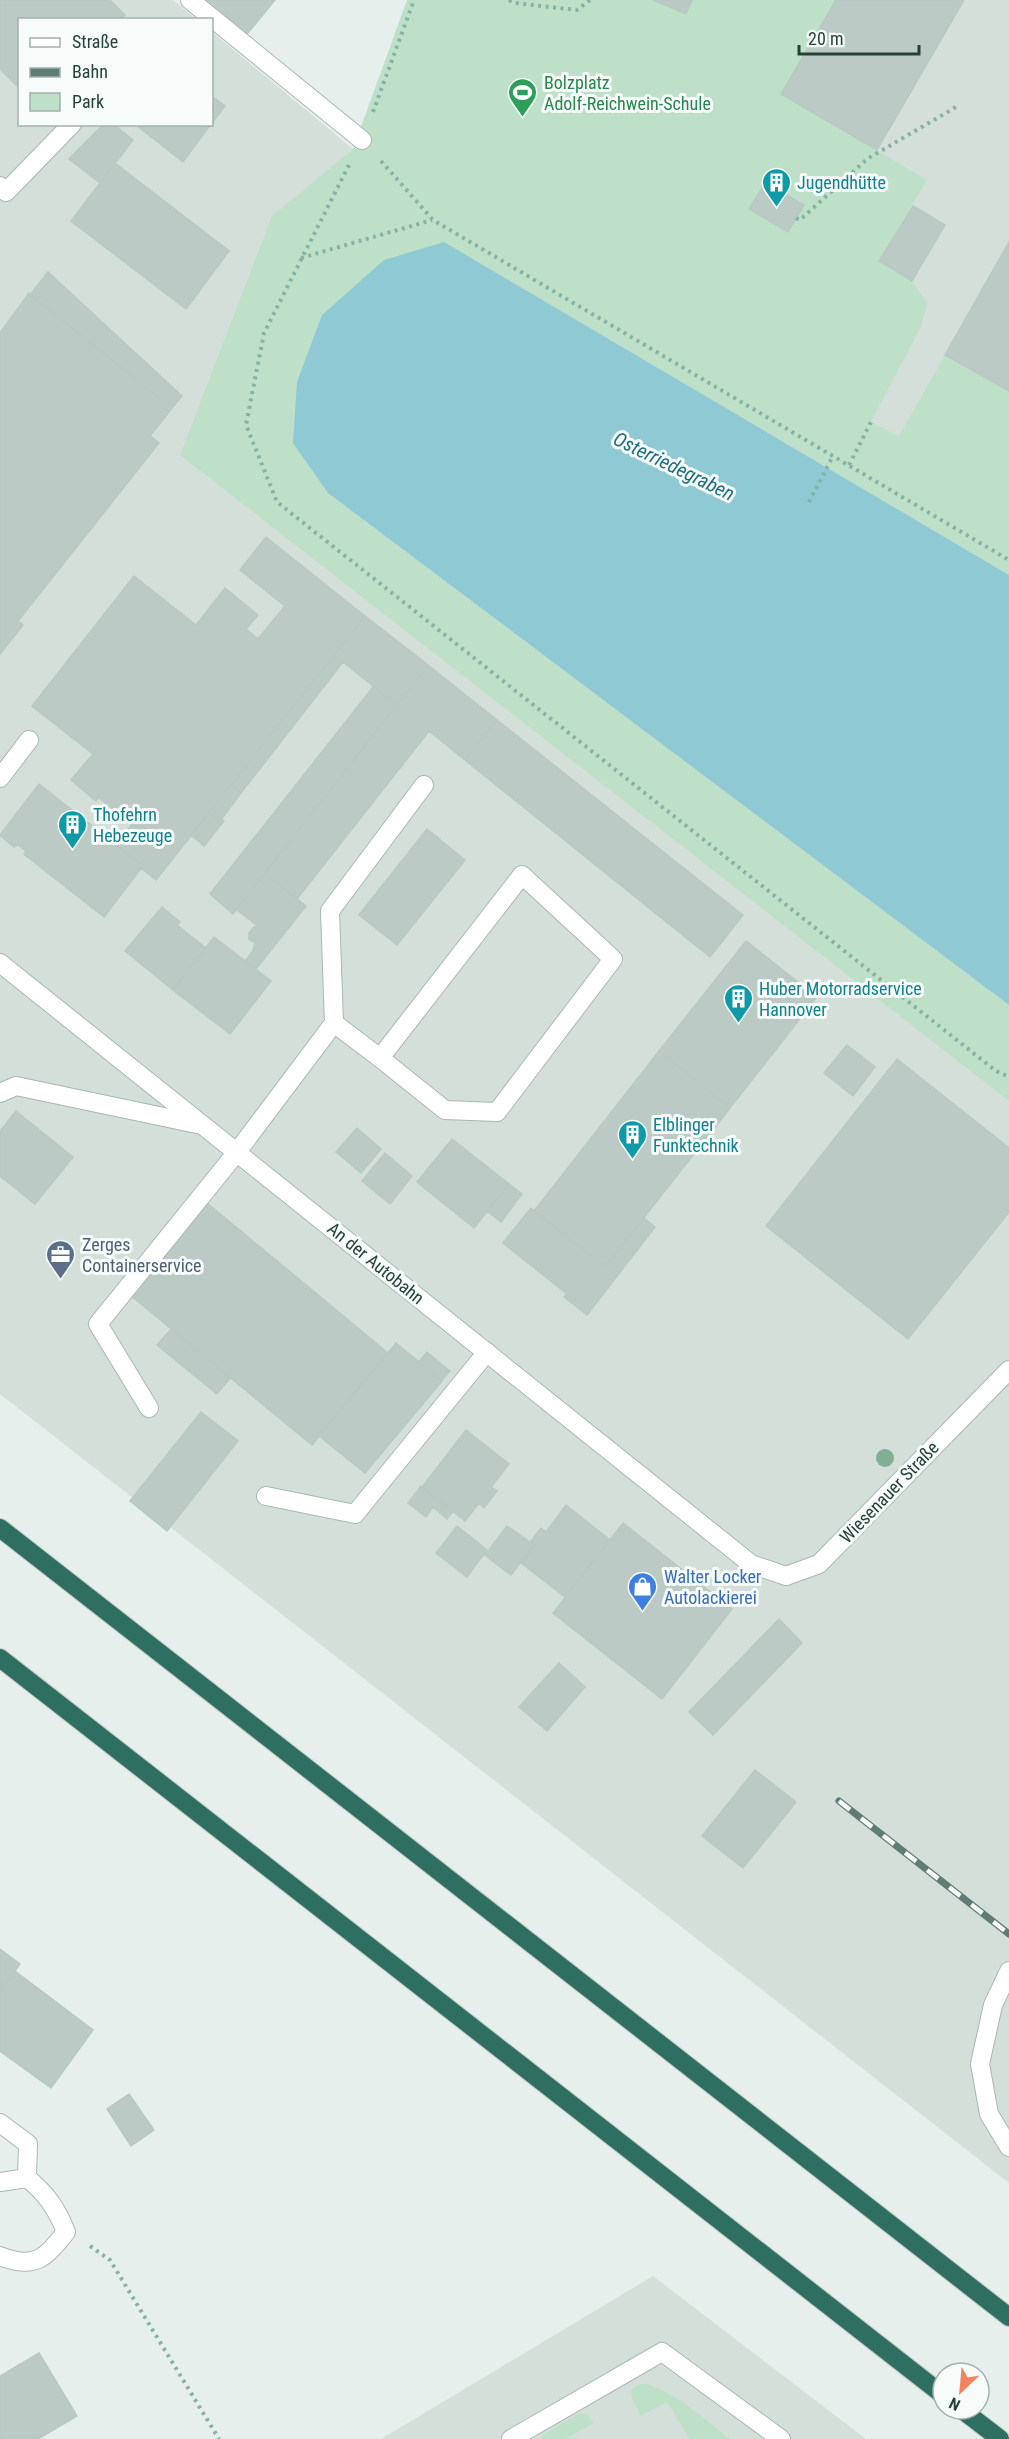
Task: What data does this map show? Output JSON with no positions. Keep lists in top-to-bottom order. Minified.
{"streets":{"street":["An der Autobahn","Wiesenauer Straße"]},"crossings":[["An der Autobahn","Wiesenauer Straße"]],"water":["Osterriedegraben"],"places":{"sports":["Bolzplatz Adolf-Reichwein-Schule"],"building":["Jugendhütte","Thofehrn Hebezeuge","Huber Motorradservice Hannover","Elblinger Funktechnik"],"office":["Zerges Containerservice"],"shop":["Walter Locker Autolackierei"]},"legend":["Straße","Bahn","Park"],"scale_bar":"20 m","north":"bottom left"}
